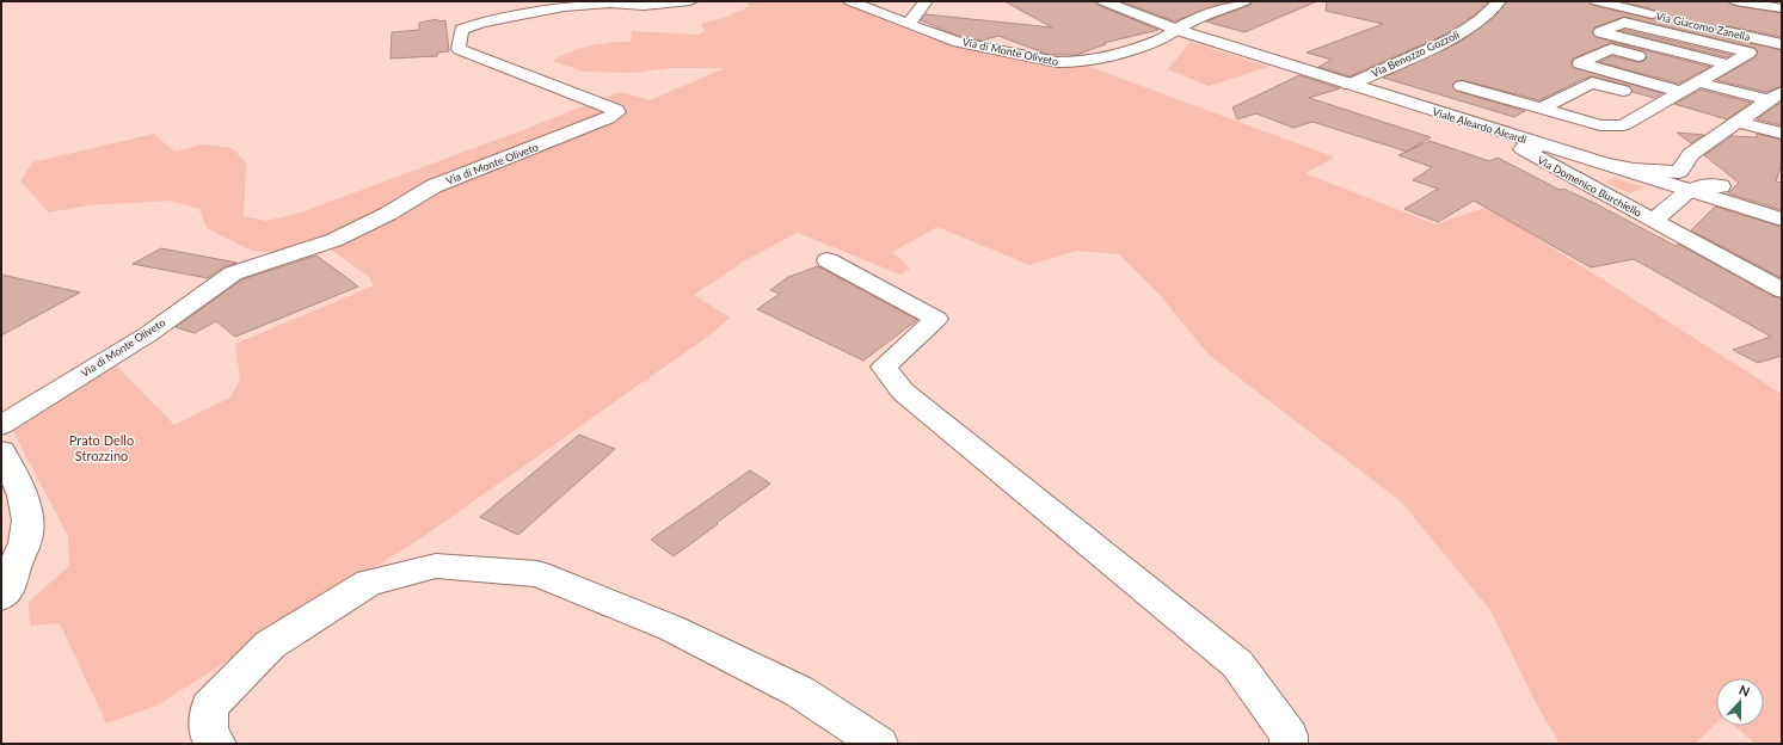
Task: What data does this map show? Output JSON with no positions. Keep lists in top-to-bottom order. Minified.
{"streets":{"street":["Via Giacomo Zanella","Via di Monte Oliveto","Via Benozzo Gozzoli","Viale Aleardo Aleardi","Via Domenico Burchiello"]},"crossings":[["Via di Monte Oliveto","Viale Aleardo Aleardi"],["Via Benozzo Gozzoli","Viale Aleardo Aleardi"],["Viale Aleardo Aleardi","Via Domenico Burchiello"]],"parks":["Prato Dello Strozzino"],"north":"top"}
